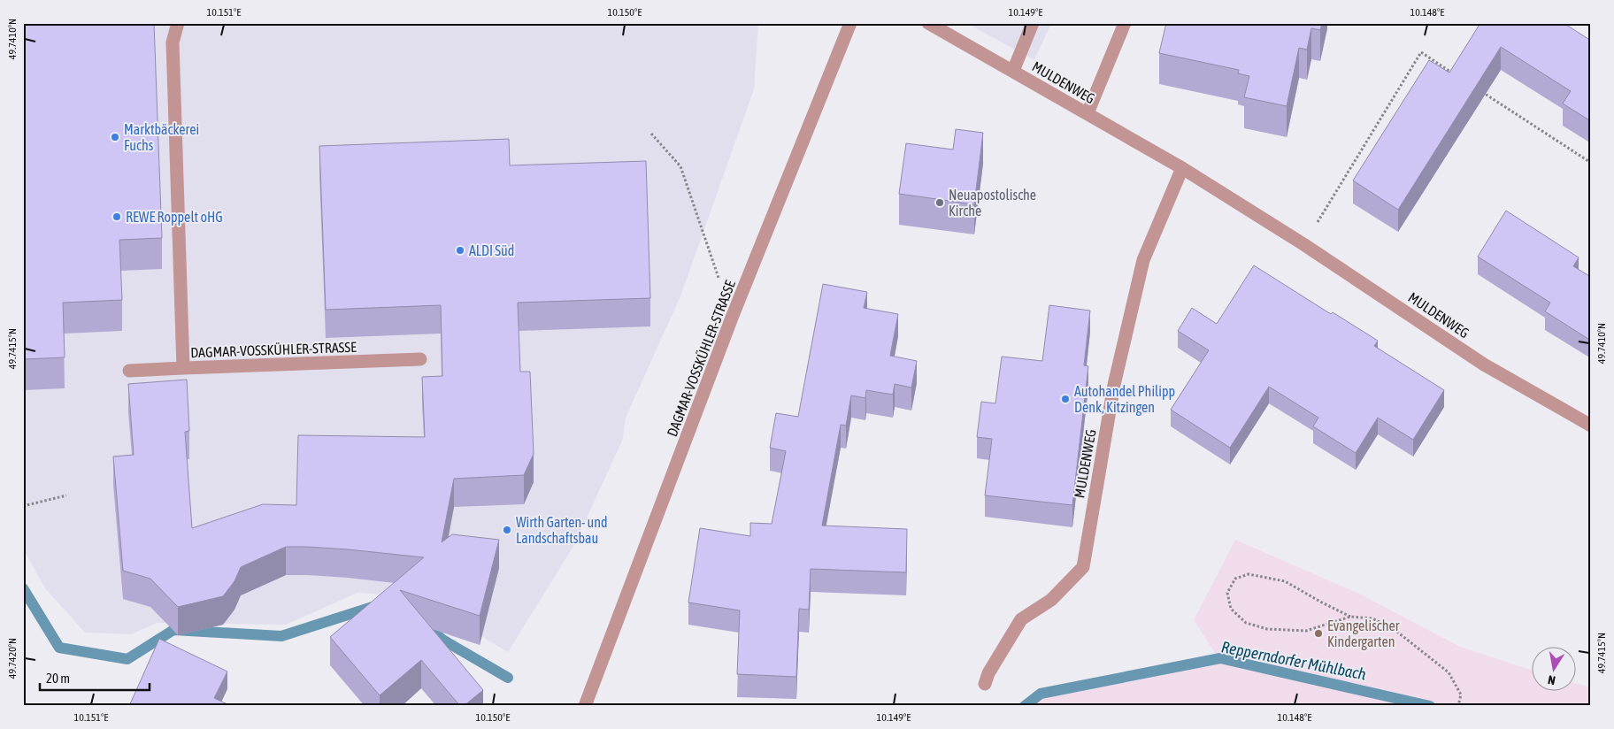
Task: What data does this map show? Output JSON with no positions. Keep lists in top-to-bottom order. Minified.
{"streets":{"street":["MULDENWEG","DAGMAR-VOSSKÜHLER-STRASSE"]},"water":["Repperndorfer Mühlbach"],"places":["Marktbäckerei Fuchs","Neuapostolische Kirche","REWE Roppelt oHG","ALDI Süd","Autohandel Philipp Denk, Kitzingen","Wirth Garten- und Landschaftsbau","Evangelischer Kindergarten"],"scale_bar":"20 m","north":"bottom","coordinates":["10.151°E","10.150°E","10.149°E","10.148°E","49.7410°N","49.7415°N","49.7420°N"]}
